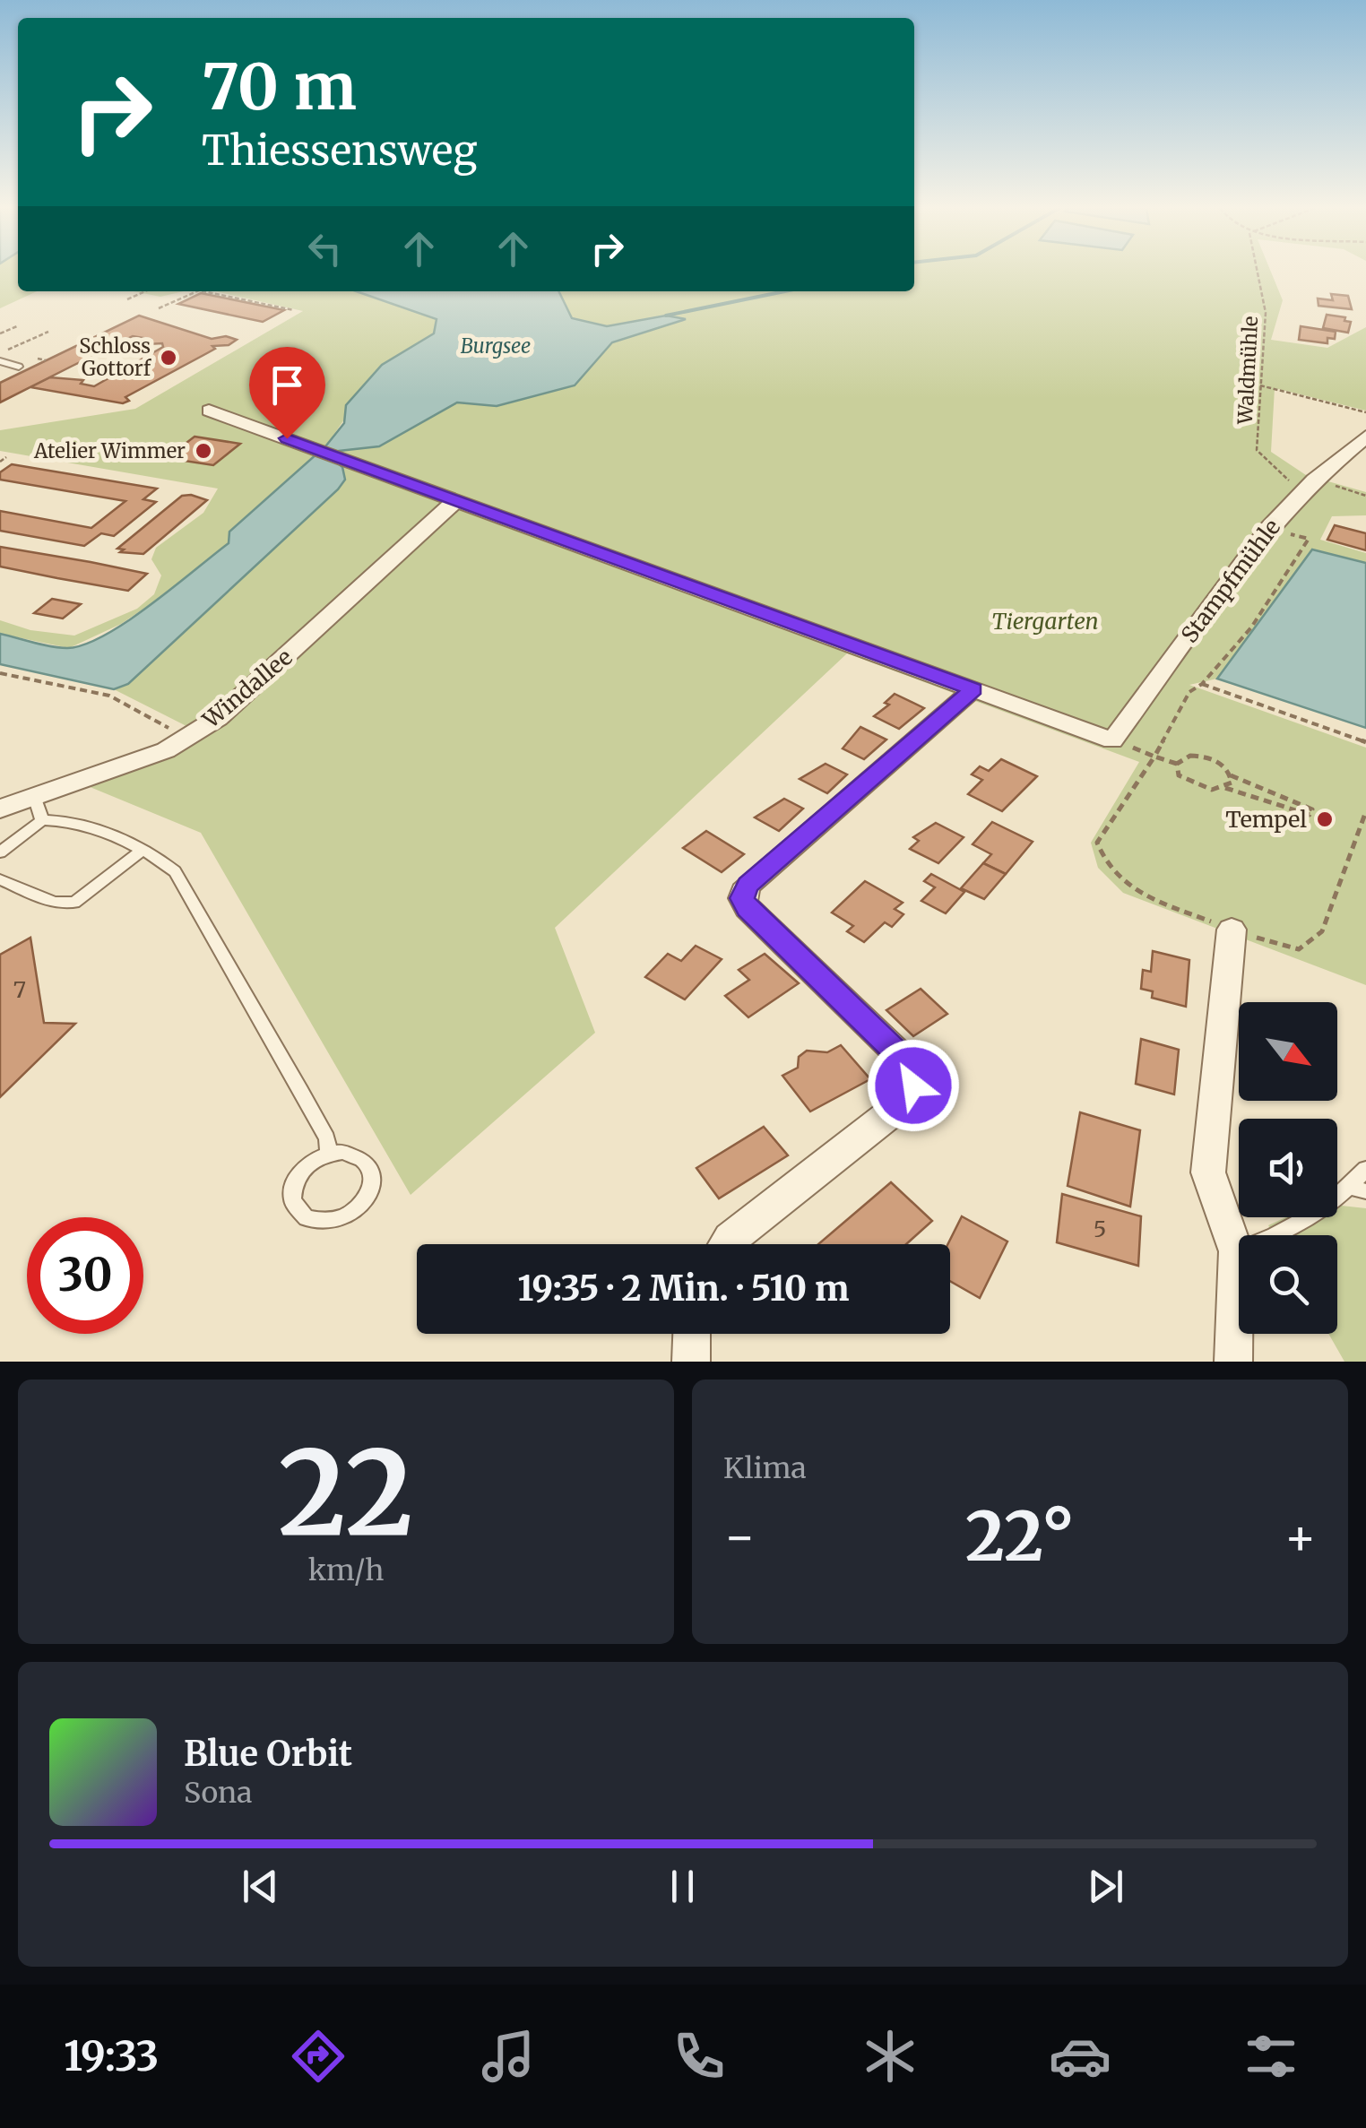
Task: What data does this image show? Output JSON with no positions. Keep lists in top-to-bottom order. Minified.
{"streets":{"street":["Stampfmühle","Windallee"],"path":["Waldmühle"]},"crossings":[["Waldmühle","Stampfmühle"]],"water":["Burgsee"],"parks":["Tiergarten"],"places":["Schloss Gottorf","Atelier Wimmer","Tempel"],"house_numbers":["7","5"],"north":"bottom right","page":{"turn":["70 m","Thiessensweg"],"limit":"30","trip":"19:35 · 2 Min. · 510 m","tile":[["22","km/h"],"Klima"],"heat":["−","22°","+"],"song":["Blue Orbit","Sona"],"tabs":"19:33"}}
